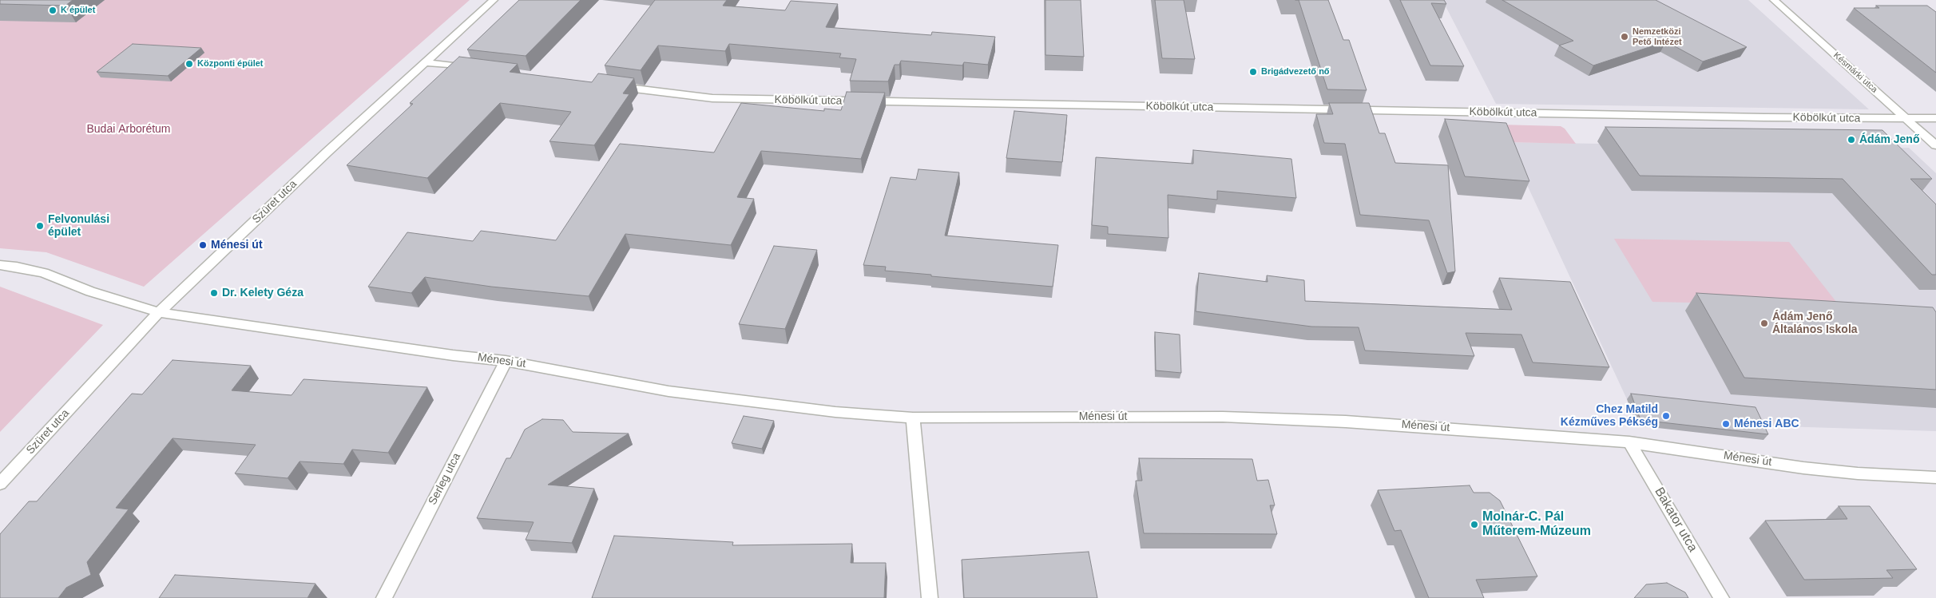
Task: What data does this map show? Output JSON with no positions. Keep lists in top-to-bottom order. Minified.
{"streets":{"street":["Késmárki utca","Köbölkút utca","Szüret utca","Ménesi út","Serleg utca","Bakator utca"]},"crossings":[["Késmárki utca","Köbölkút utca"],["Szüret utca","Ménesi út"],["Ménesi út","Serleg utca"],["Ménesi út","Bakator utca"]],"parks":["Budai Arborétum"],"places":["K épület","Nemzetközi Pető Intézet","Központi épület","Brigádvezető nő","Ádám Jenő","Felvonulási épület","Ménesi út","Dr. Kelety Géza","Ádám Jenő Általános Iskola","Chez Matild Kézműves Pékség","Ménesi ABC","Molnár-C. Pál Műterem-Múzeum"]}
